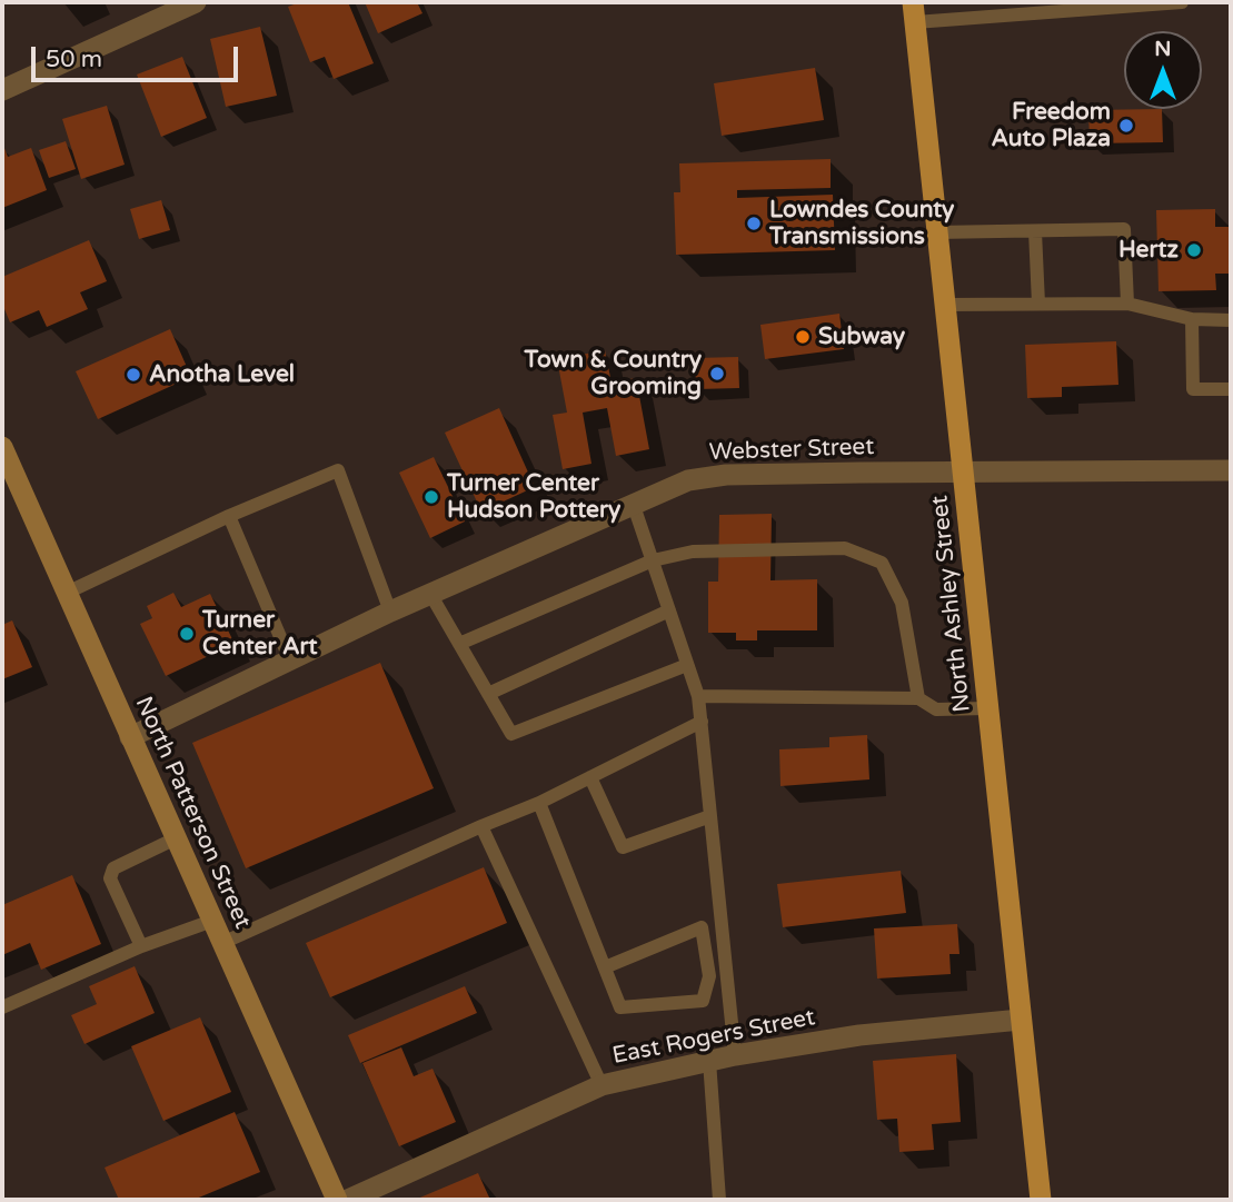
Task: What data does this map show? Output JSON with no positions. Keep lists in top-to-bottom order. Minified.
{"streets":{"main road":["North Ashley Street","North Patterson Street"],"street":["Webster Street","East Rogers Street"]},"crossings":[["Webster Street","North Ashley Street"],["Webster Street","North Patterson Street"],["North Ashley Street","East Rogers Street"]],"places":["Freedom Auto Plaza","Lowndes County Transmissions","Hertz","Subway","Town & Country Grooming","Anotha Level","Turner Center Hudson Pottery","Turner Center Art"],"scale_bar":"50 m","north":"top"}
